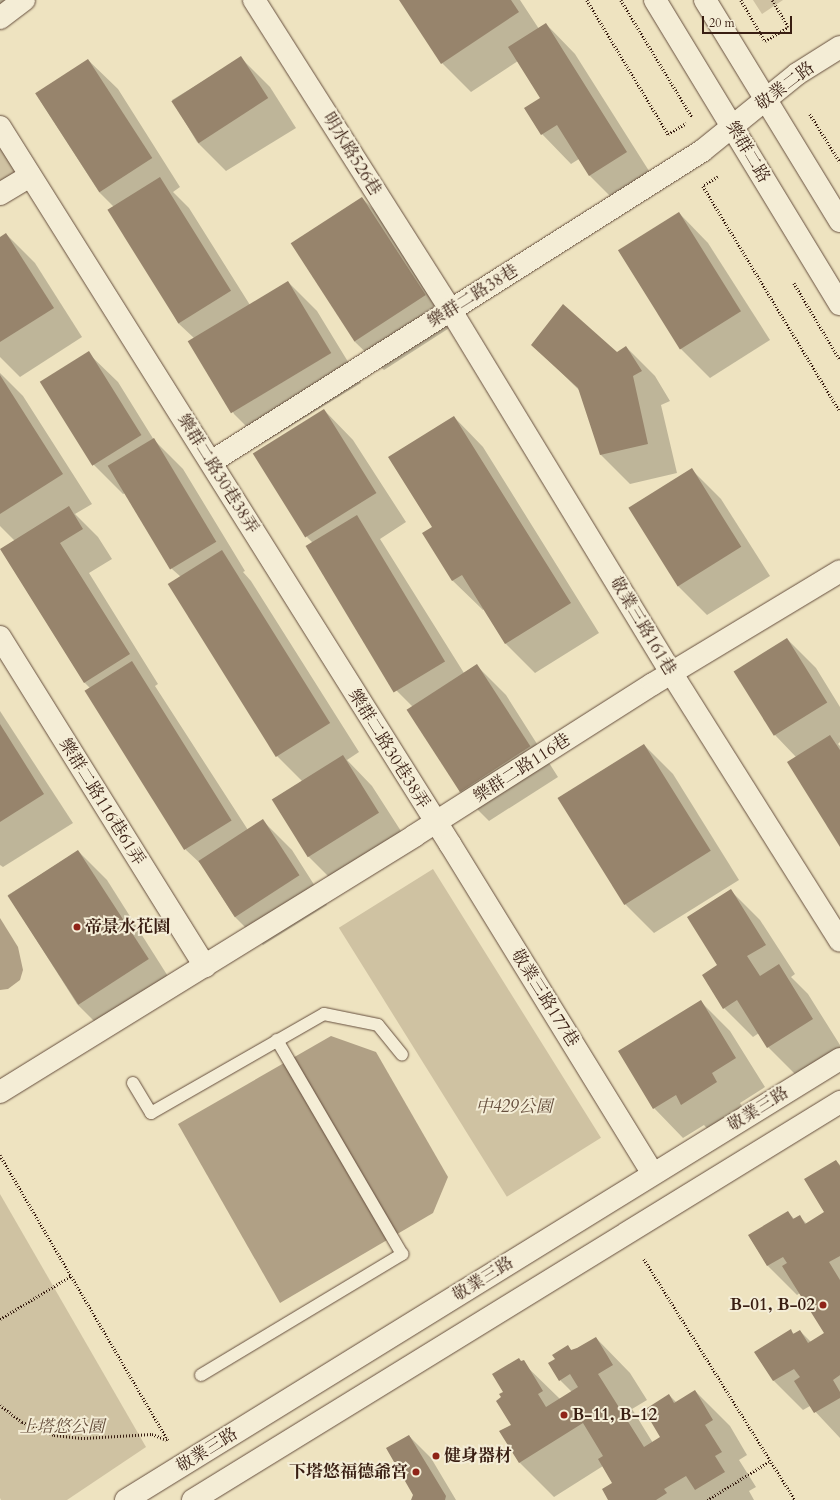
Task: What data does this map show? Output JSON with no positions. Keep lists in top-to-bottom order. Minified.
{"streets":{"street":["敬業二路","樂群二路","明水路526巷","樂群二路38巷","樂群二路30巷38弄","敬業三路161巷","樂群二路116巷","樂群二路116巷61弄","敬業三路177巷","敬業三路"]},"crossings":[["敬業二路","樂群二路"],["敬業二路","樂群二路38巷"],["樂群二路","樂群二路38巷"],["明水路526巷","樂群二路38巷"],["明水路526巷","敬業三路161巷"],["樂群二路38巷","樂群二路30巷38弄"],["樂群二路38巷","敬業三路161巷"],["樂群二路30巷38弄","樂群二路116巷"],["樂群二路30巷38弄","敬業三路177巷"],["敬業三路161巷","樂群二路116巷"],["樂群二路116巷","樂群二路116巷61弄"],["樂群二路116巷","敬業三路177巷"],["敬業三路177巷","敬業三路"]],"parks":["中429公園","上塔悠公園"],"places":["帝景水花園","B-01, B-02","B-11, B-12","健身器材","下塔悠福德爺宮"],"scale_bar":"20 m"}
